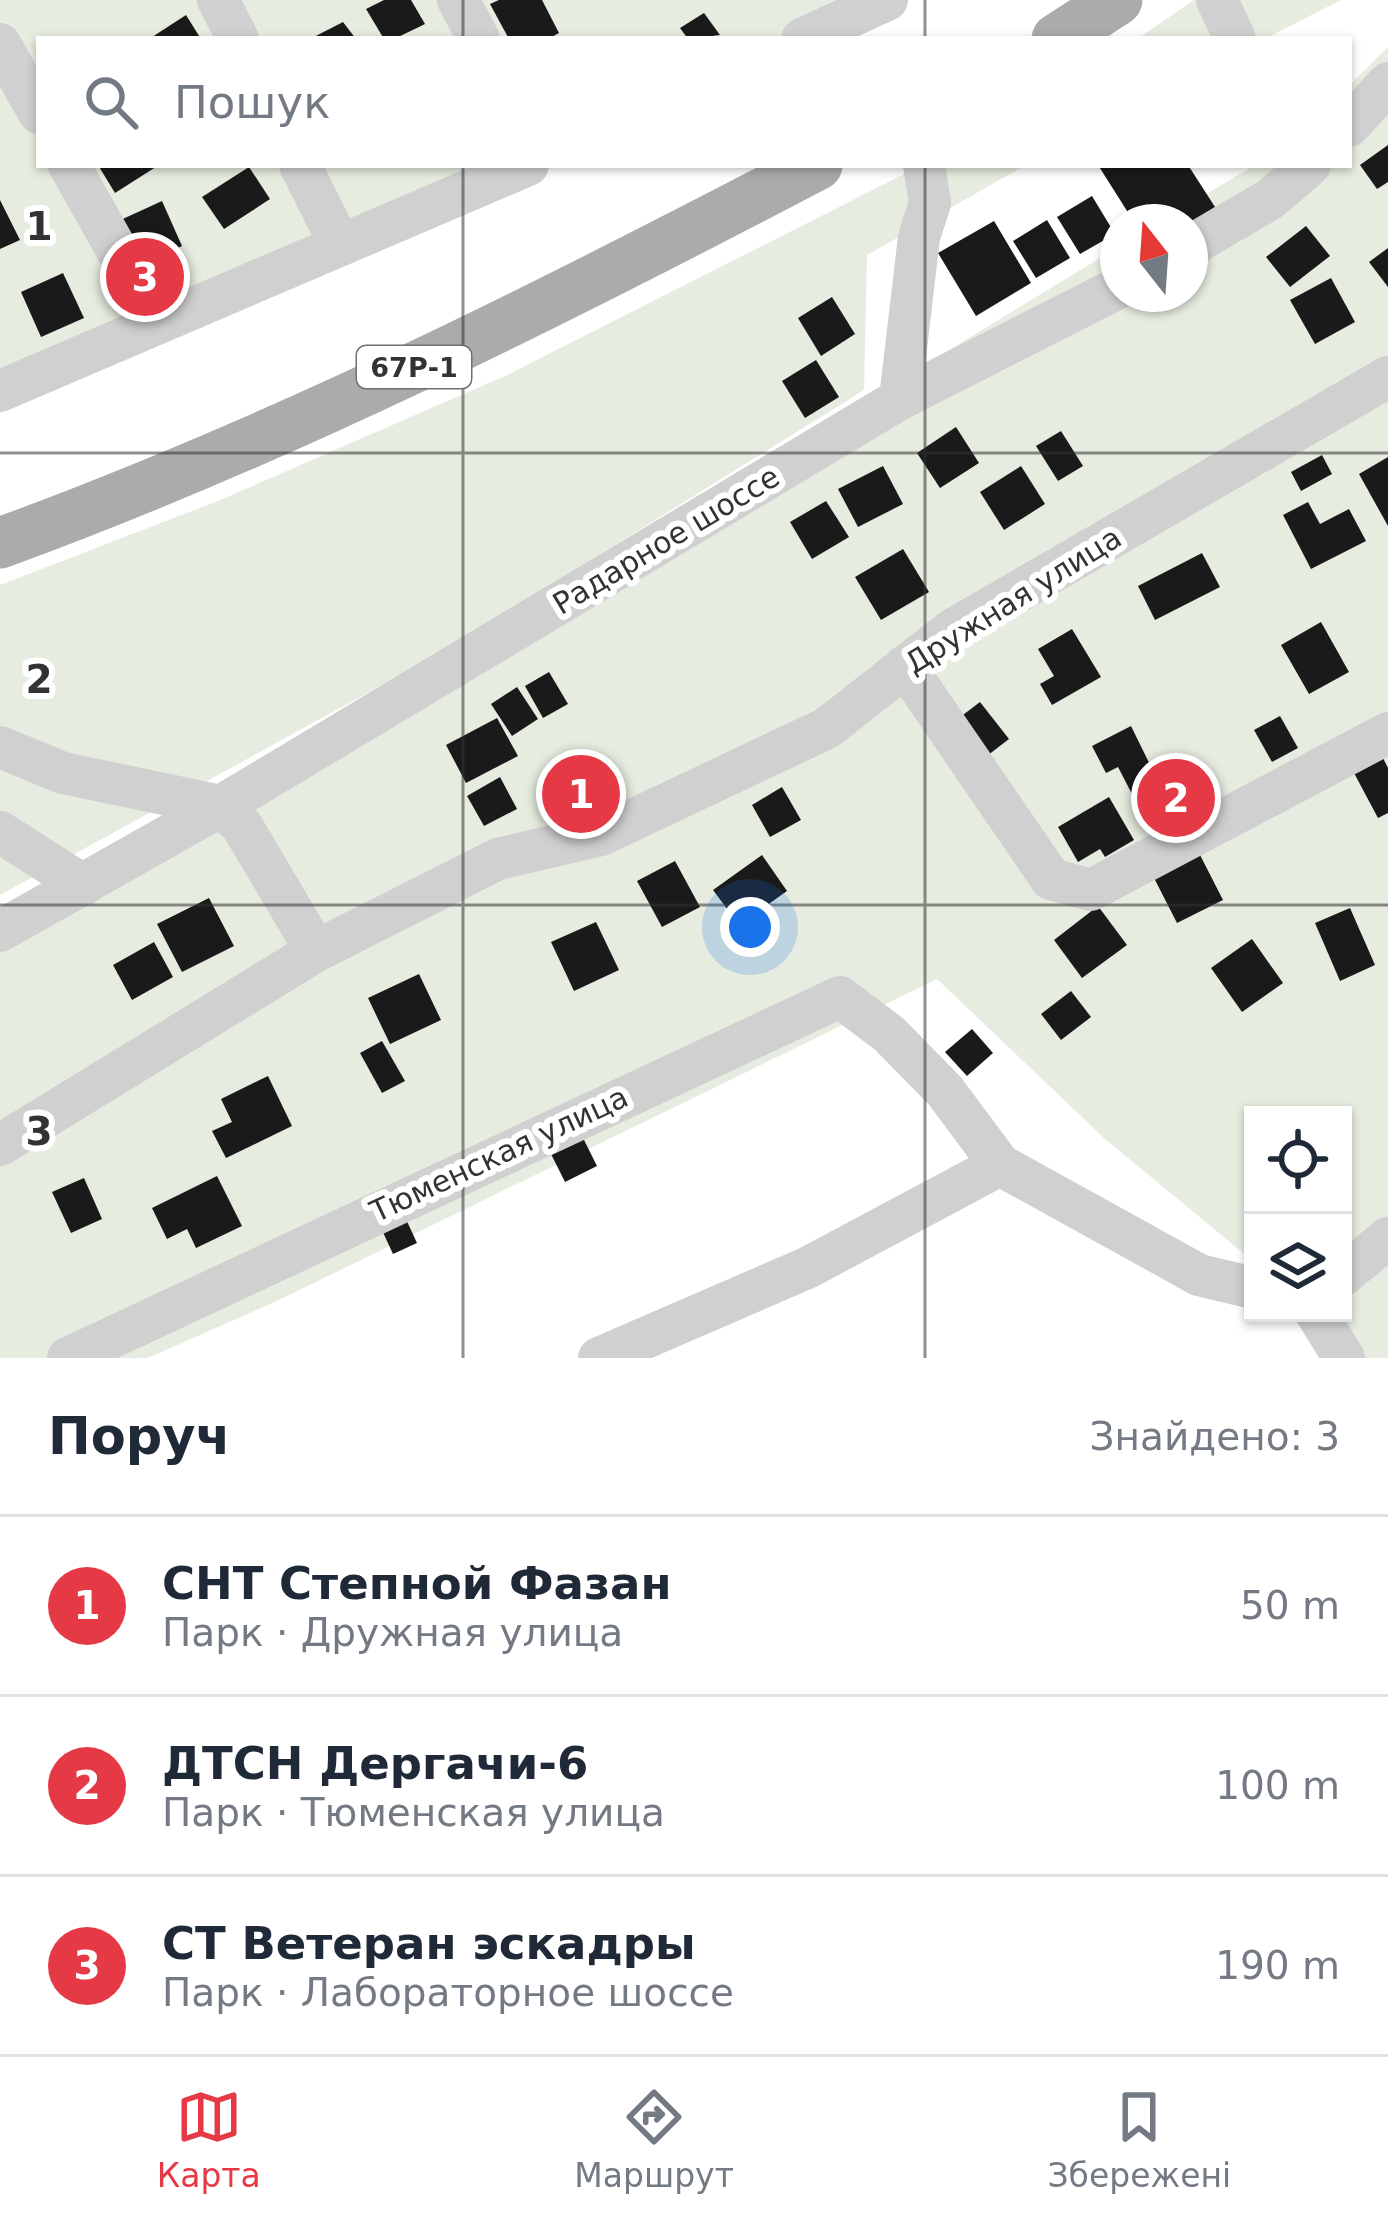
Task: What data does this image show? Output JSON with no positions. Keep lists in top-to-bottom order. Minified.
{"streets":{"main road":["67Р-1"],"street":["Радарное шоссе","Дружная улица","Тюменская улица"]},"north":"top","page":{"search":"Пошук","pins":["3","1","2"],"heading":["Поруч","Знайдено: 3"],"list":[{"mark":"1","name":"СНТ Степной Фазан","note":"Парк · Дружная улица","value":"50 m"},{"mark":"2","name":"ДТСН Дергачи-6","note":"Парк · Тюменская улица","value":"100 m"},{"mark":"3","name":"СТ Ветеран эскадры","note":"Парк · Лабораторное шоссе","value":"190 m"}],"nav":["Карта","Маршрут","Збережені"]},"grid":{"rows":["1","2","3"]}}
